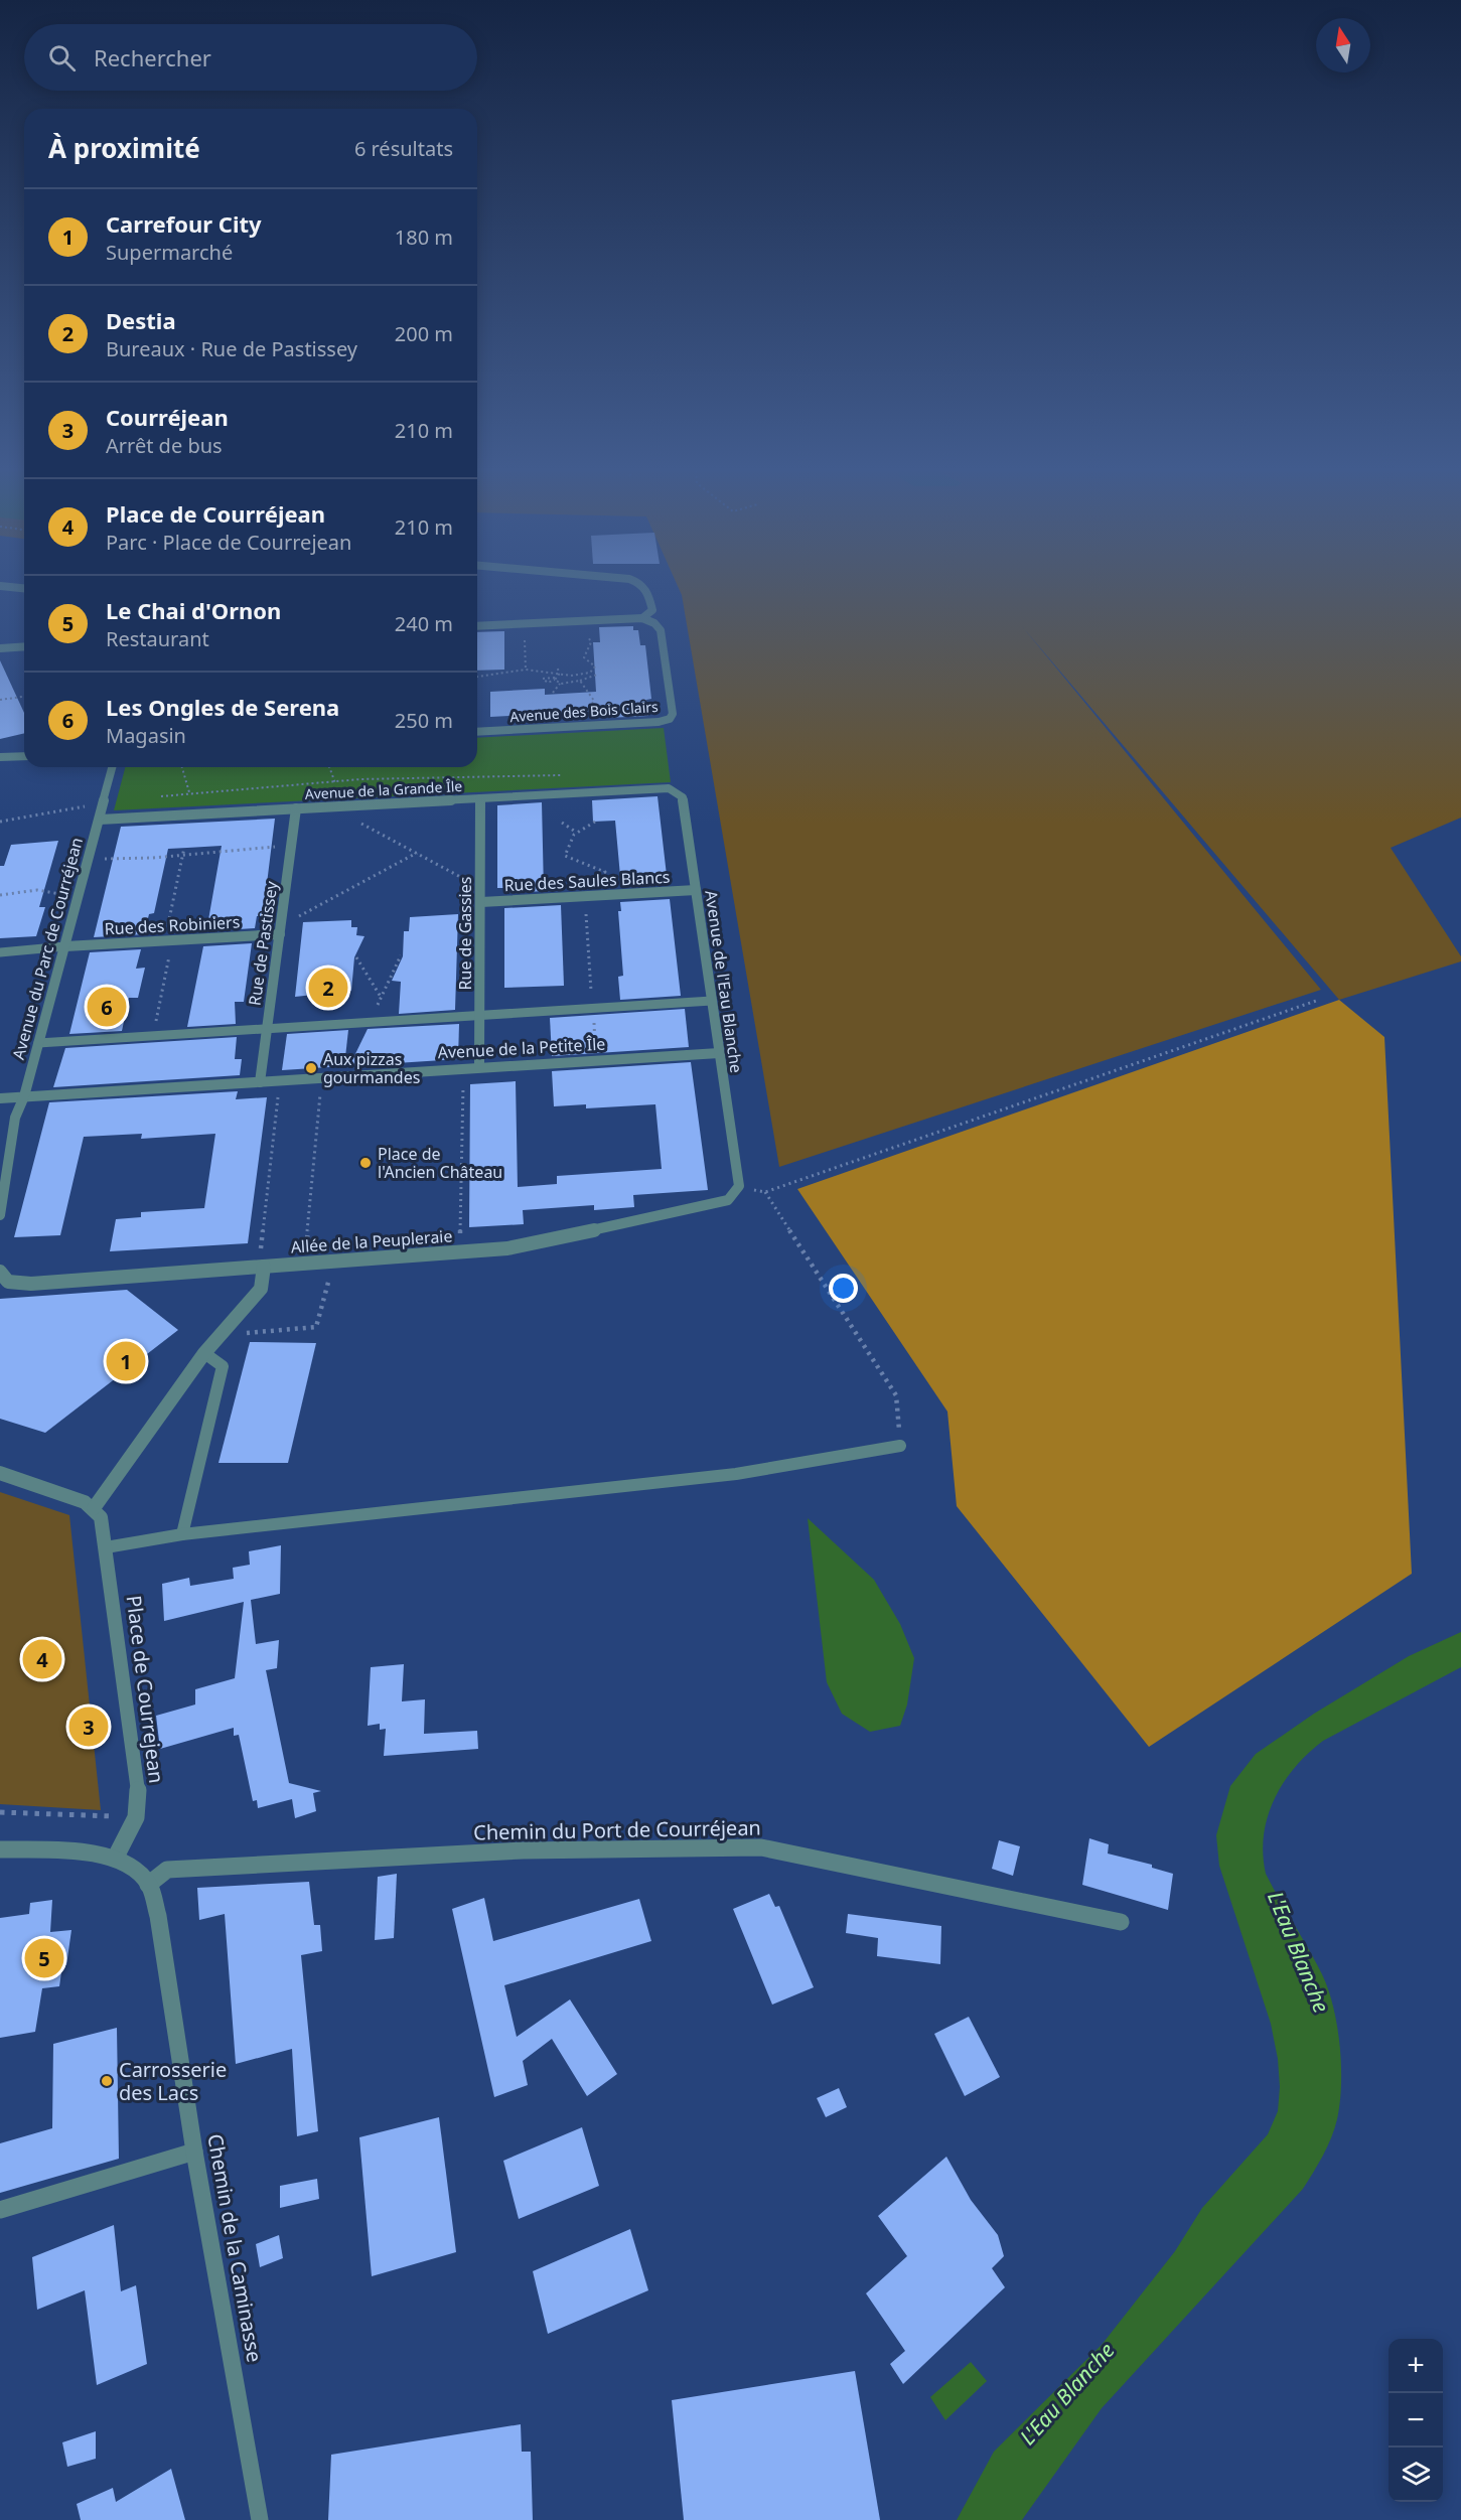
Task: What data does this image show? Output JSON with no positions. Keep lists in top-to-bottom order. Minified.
{"streets":{"street":["Avenue des Bois Clairs","Avenue de la Grande Île","Rue des Saules Blancs","Rue des Robiniers","Rue de Gassies","Rue de Pastissey","Avenue du Parc de Courréjean","Avenue de l'Eau Blanche","Avenue de la Petite Île","Allée de la Peupleraie","Place de Courrejean","Chemin du Port de Courréjean","Chemin de la Caminasse"]},"crossings":[["Avenue de la Grande Île","Rue de Gassies"],["Avenue de la Grande Île","Rue de Pastissey"],["Avenue de la Grande Île","Avenue du Parc de Courréjean"],["Avenue de la Grande Île","Avenue de l'Eau Blanche"],["Rue des Saules Blancs","Rue de Gassies"],["Rue des Saules Blancs","Avenue de l'Eau Blanche"],["Rue des Robiniers","Rue de Pastissey"],["Rue des Robiniers","Avenue du Parc de Courréjean"],["Rue de Gassies","Avenue de la Petite Île"],["Rue de Pastissey","Avenue de la Petite Île"],["Avenue du Parc de Courréjean","Avenue de la Petite Île"],["Avenue de l'Eau Blanche","Avenue de la Petite Île"],["Avenue de l'Eau Blanche","Allée de la Peupleraie"],["Place de Courrejean","Chemin de la Caminasse"],["Chemin du Port de Courréjean","Chemin de la Caminasse"]],"water":["L'Eau Blanche"],"places":["Aux pizzas gourmandes","Place de l'Ancien Château","Carrosserie des Lacs"],"north":"top","page":{"search":"Rechercher","heading":["À proximité","6 résultats"],"list":[{"mark":"1","name":"Carrefour City","note":"Supermarché","value":"180 m"},{"mark":"2","name":"Destia","note":"Bureaux · Rue de Pastissey","value":"200 m"},{"mark":"3","name":"Courréjean","note":"Arrêt de bus","value":"210 m"},{"mark":"4","name":"Place de Courréjean","note":"Parc · Place de Courrejean","value":"210 m"},{"mark":"5","name":"Le Chai d'Ornon","note":"Restaurant","value":"240 m"},{"mark":"6","name":"Les Ongles de Serena","note":"Magasin","value":"250 m"}],"pins":["2","6","1","4","3","5"],"map_buttons":["+","−"]}}
